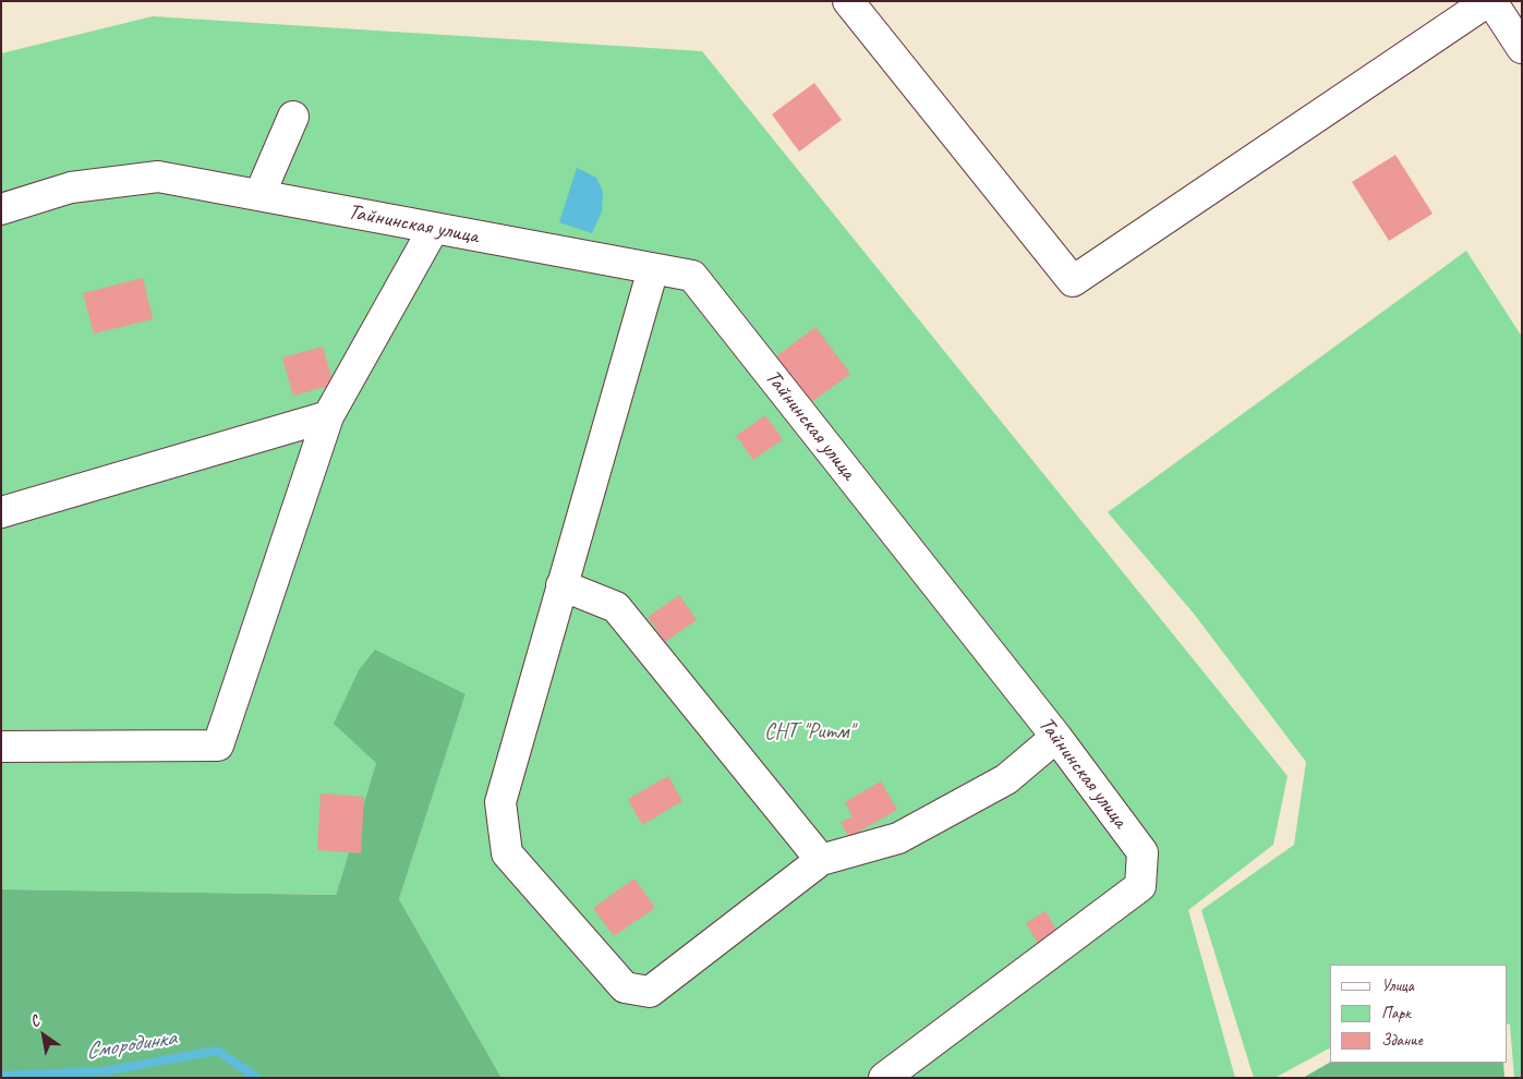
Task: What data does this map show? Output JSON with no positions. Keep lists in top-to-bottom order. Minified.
{"streets":{"street":["Тайнинская улица"]},"water":["Смородинка"],"parks":["СНТ \"Ритм\""],"legend":["Улица","Парк","Здание"],"north":"top left"}
